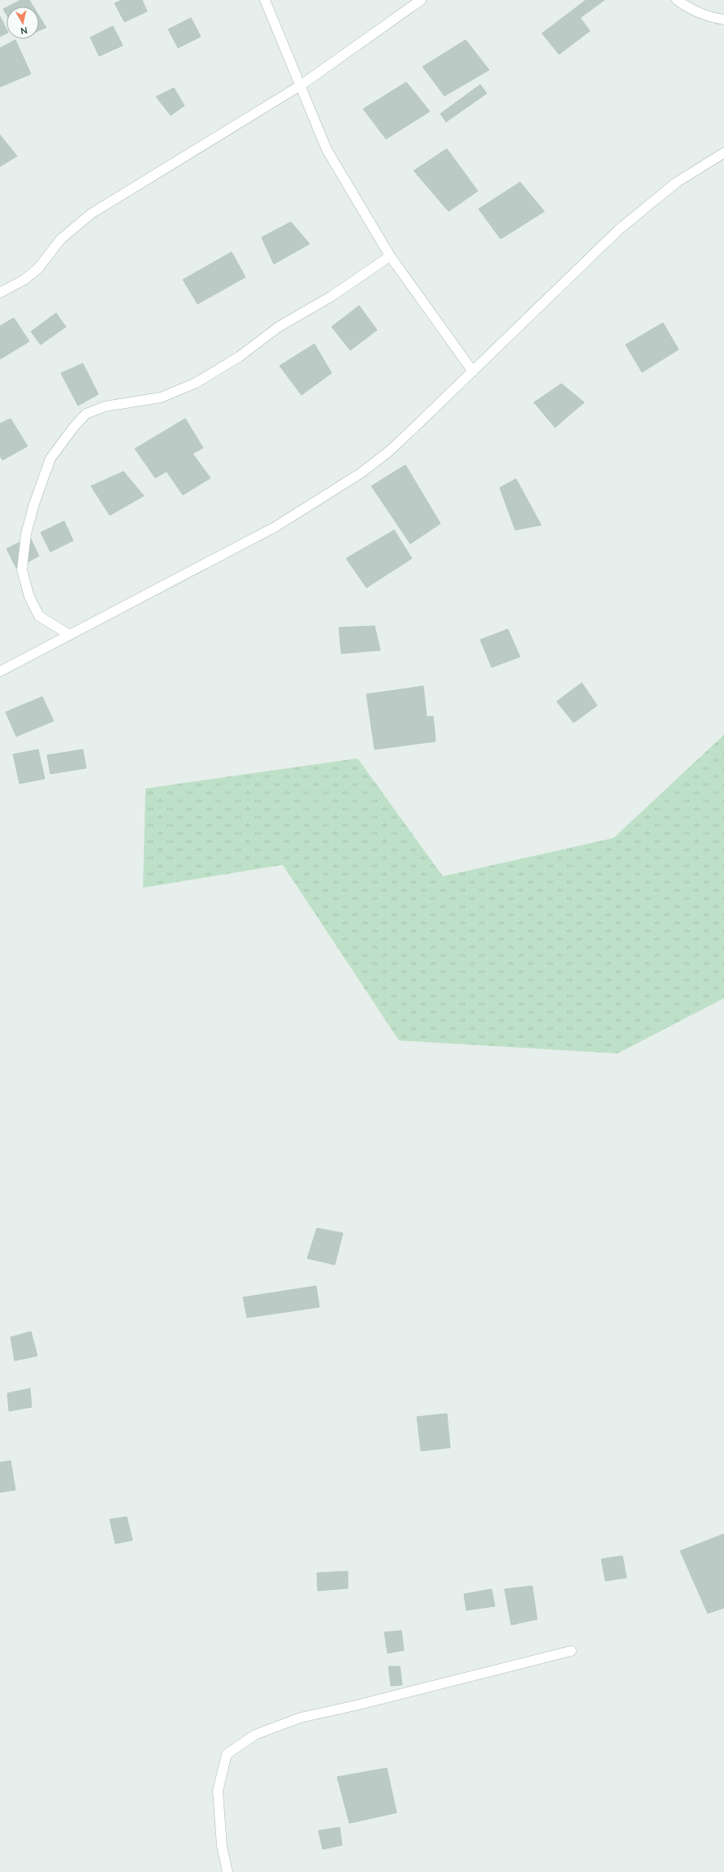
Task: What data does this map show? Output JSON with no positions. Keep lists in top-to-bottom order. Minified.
{"north":"bottom"}
